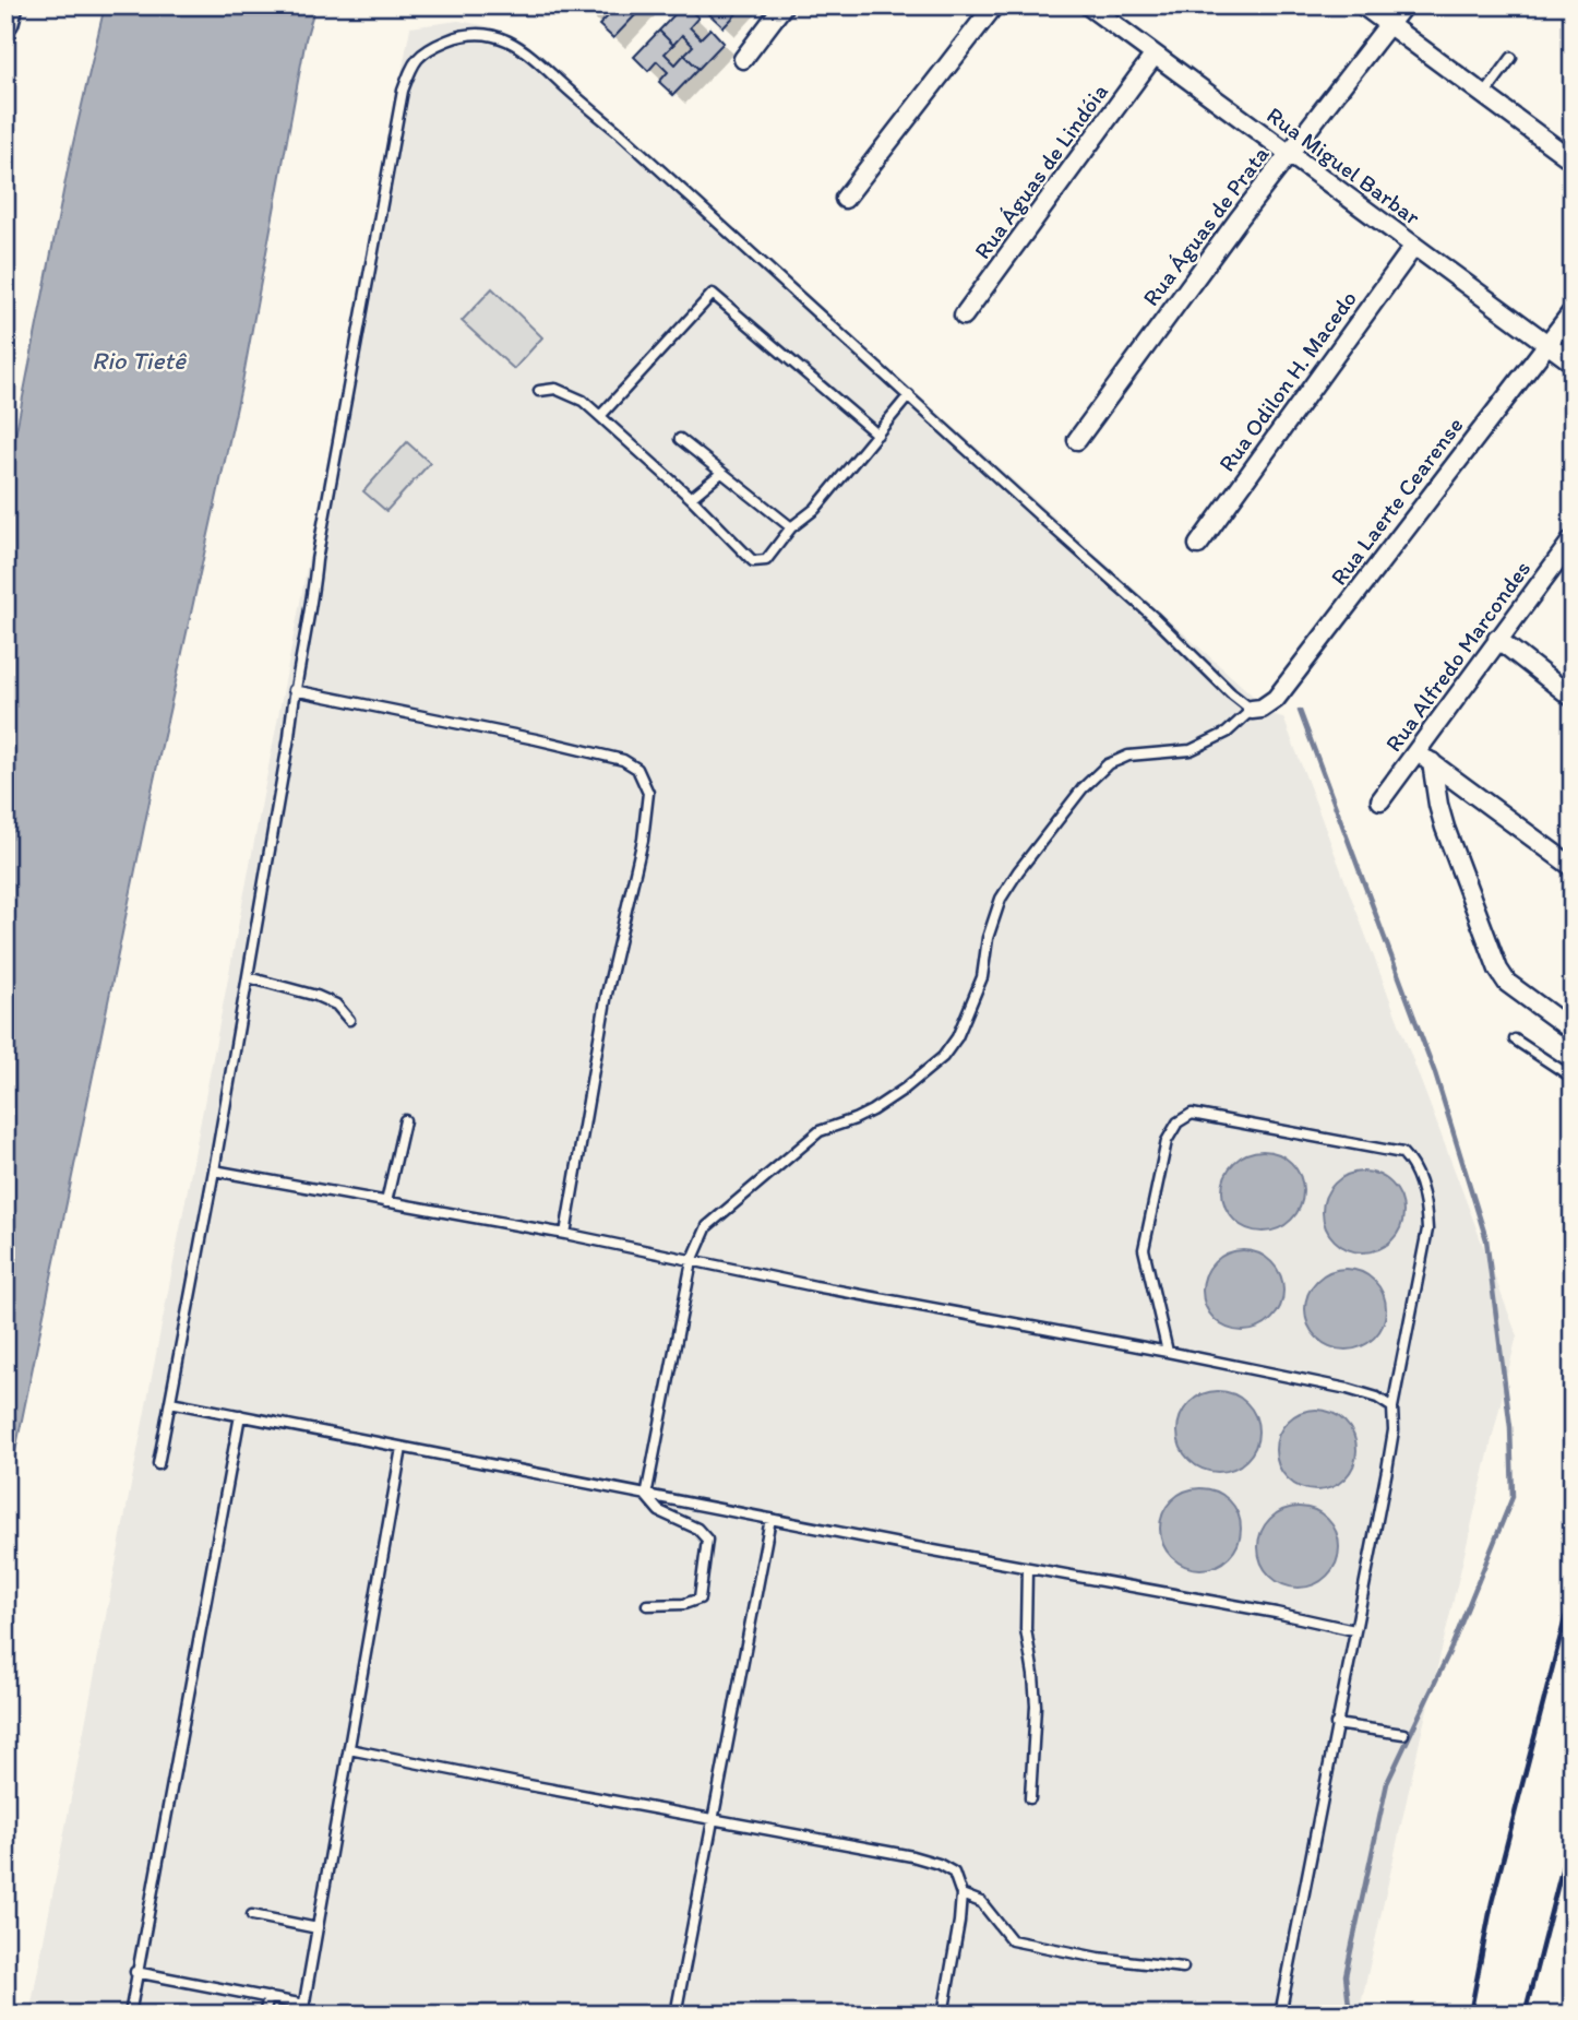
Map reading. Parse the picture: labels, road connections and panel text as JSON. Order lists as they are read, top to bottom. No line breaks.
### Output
{"streets":{"street":["Rua Miguel Barbar","Rua Águas de Lindóia","Rua Águas de Prata","Rua Odilon H. Macedo","Rua Laerte Cearense","Rua Alfredo Marcondes"]},"crossings":[["Rua Miguel Barbar","Rua Águas de Lindóia"],["Rua Miguel Barbar","Rua Águas de Prata"],["Rua Miguel Barbar","Rua Odilon H. Macedo"],["Rua Miguel Barbar","Rua Laerte Cearense"]],"water":["Rio Tietê"]}
